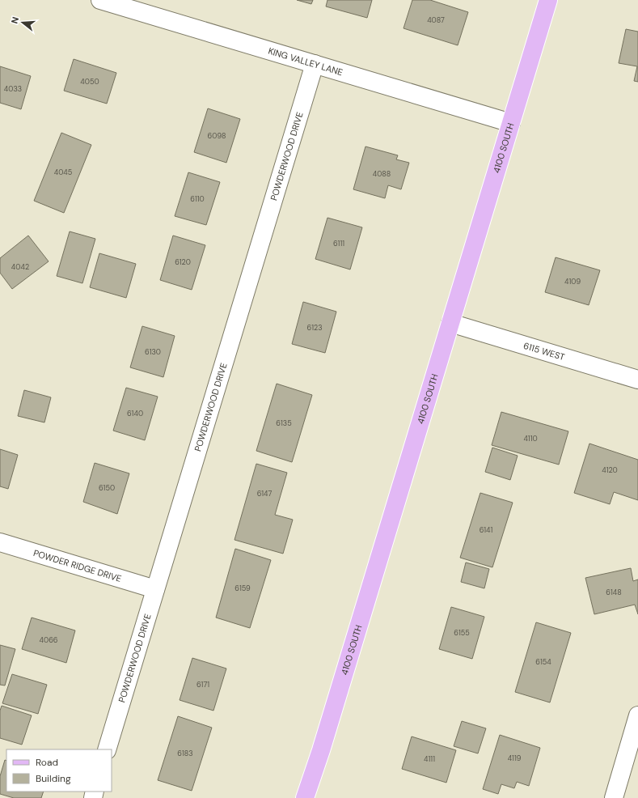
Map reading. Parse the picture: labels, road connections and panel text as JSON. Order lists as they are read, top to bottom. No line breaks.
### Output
{"streets":{"main road":["4100 SOUTH"],"street":["KING VALLEY LANE","POWDERWOOD DRIVE","6115 WEST","POWDER RIDGE DRIVE"]},"crossings":[["KING VALLEY LANE","4100 SOUTH"],["KING VALLEY LANE","POWDERWOOD DRIVE"],["4100 SOUTH","6115 WEST"],["POWDERWOOD DRIVE","POWDER RIDGE DRIVE"]],"house_numbers":["4087","4050","4033","6098","4045","4088","6110","6111","6120","4042","4109","6123","6130","6140","6135","4110","4120","6150","6147","6141","6159","6148","6155","4066","6154","6171","6183","4119","4111"],"legend":["Road","Building"],"north":"left"}
